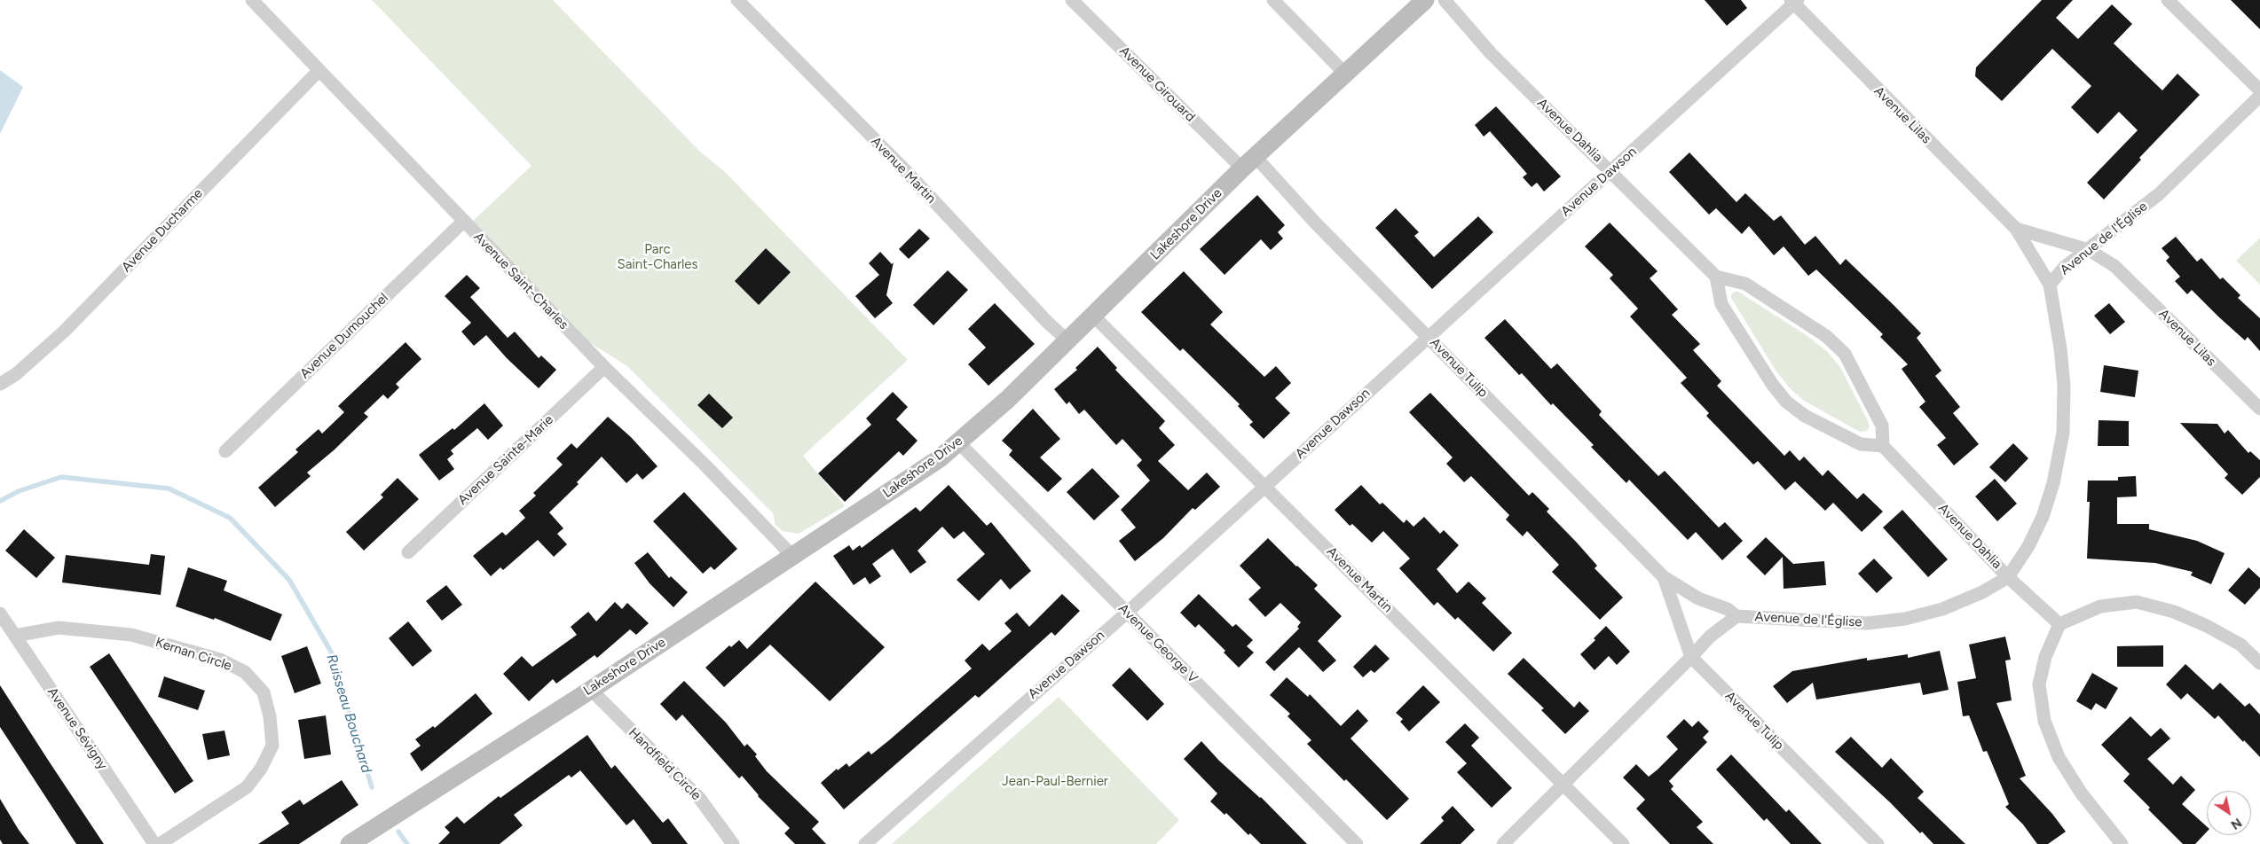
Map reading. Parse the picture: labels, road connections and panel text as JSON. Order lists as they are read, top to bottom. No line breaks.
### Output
{"streets":{"street":["Avenue Girouard","Avenue Lilas","Avenue Dahlia","Avenue Martin","Avenue Dawson","Lakeshore Drive","Avenue Ducharme","Avenue de l'Église","Avenue Saint-Charles","Avenue Dumouchel","Avenue Tulip","Avenue Sainte-Marie","Avenue George V","Kernan Circle","Avenue Sévigny","Handfield Circle"]},"crossings":[["Avenue Girouard","Lakeshore Drive"],["Avenue Girouard","Avenue Tulip"],["Avenue Lilas","Avenue Dawson"],["Avenue Lilas","Avenue de l'Église"],["Avenue Dahlia","Avenue Dawson"],["Avenue Dahlia","Avenue de l'Église"],["Avenue Martin","Avenue Dawson"],["Avenue Martin","Lakeshore Drive"],["Avenue Martin","Avenue de l'Église"],["Avenue Dawson","Avenue Tulip"],["Avenue Dawson","Avenue George V"],["Lakeshore Drive","Avenue Saint-Charles"],["Lakeshore Drive","Avenue Tulip"],["Lakeshore Drive","Avenue George V"],["Lakeshore Drive","Handfield Circle"],["Avenue Ducharme","Avenue Saint-Charles"],["Avenue de l'Église","Avenue Tulip"],["Avenue Saint-Charles","Avenue Dumouchel"],["Avenue Saint-Charles","Avenue Sainte-Marie"],["Kernan Circle","Avenue Sévigny"]],"water":["Ruisseau Bouchard"],"parks":["Parc Saint-Charles","Jean-Paul-Bernier"],"north":"bottom right"}
